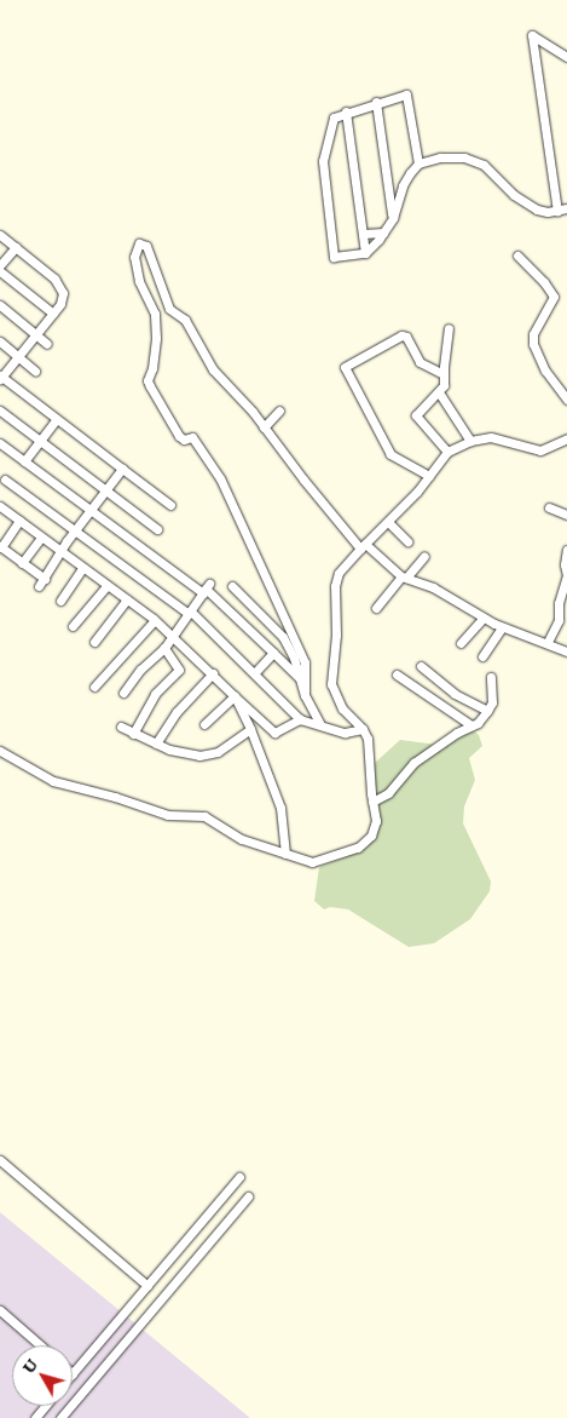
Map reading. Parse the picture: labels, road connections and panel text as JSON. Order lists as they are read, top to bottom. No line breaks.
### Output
{"north":"top left"}
